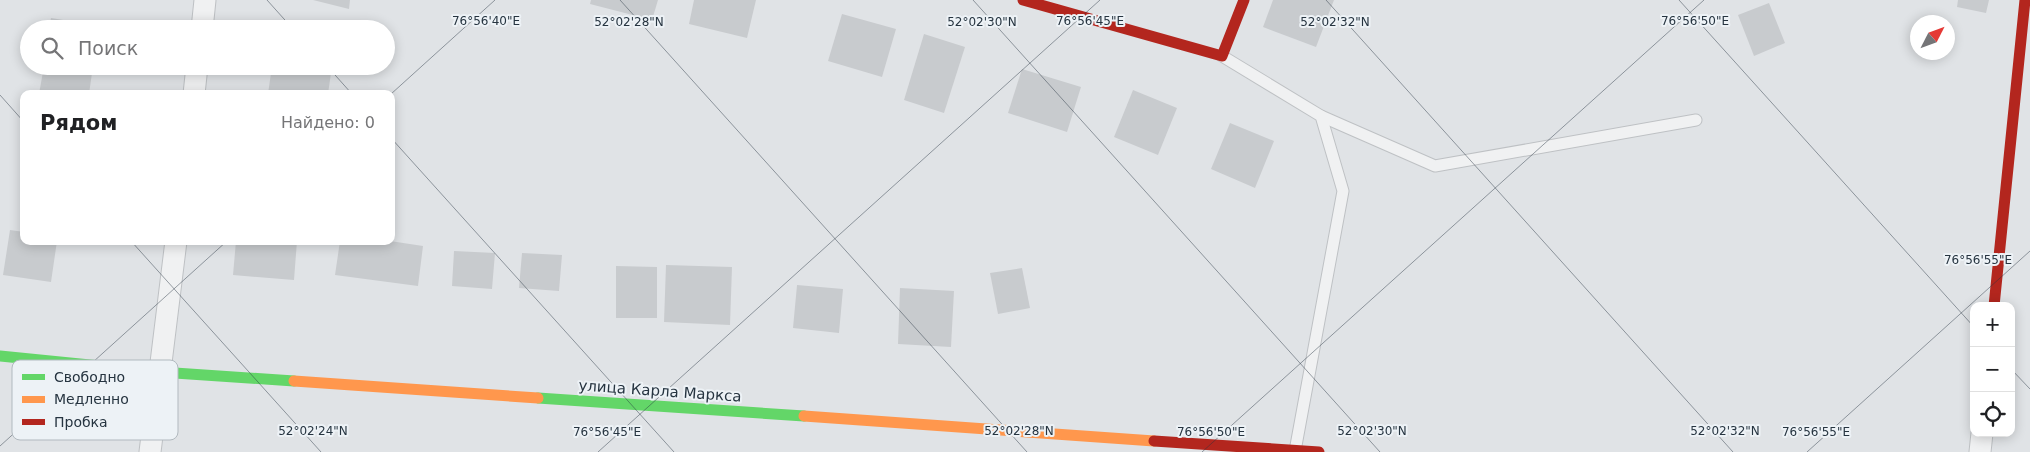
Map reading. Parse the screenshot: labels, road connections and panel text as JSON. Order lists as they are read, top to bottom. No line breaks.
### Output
{"streets":{"street":["улица Карла Маркса"]},"legend":["Свободно","Медленно","Пробка"],"north":"top right","page":{"search":"Поиск","heading":["Рядом","Найдено: 0"],"map_buttons":["+","−"]},"coordinates":["76°56'40\"E","76°56'45\"E","76°56'50\"E","52°02'28\"N","52°02'30\"N","52°02'32\"N","76°56'55\"E","52°02'24\"N"]}
